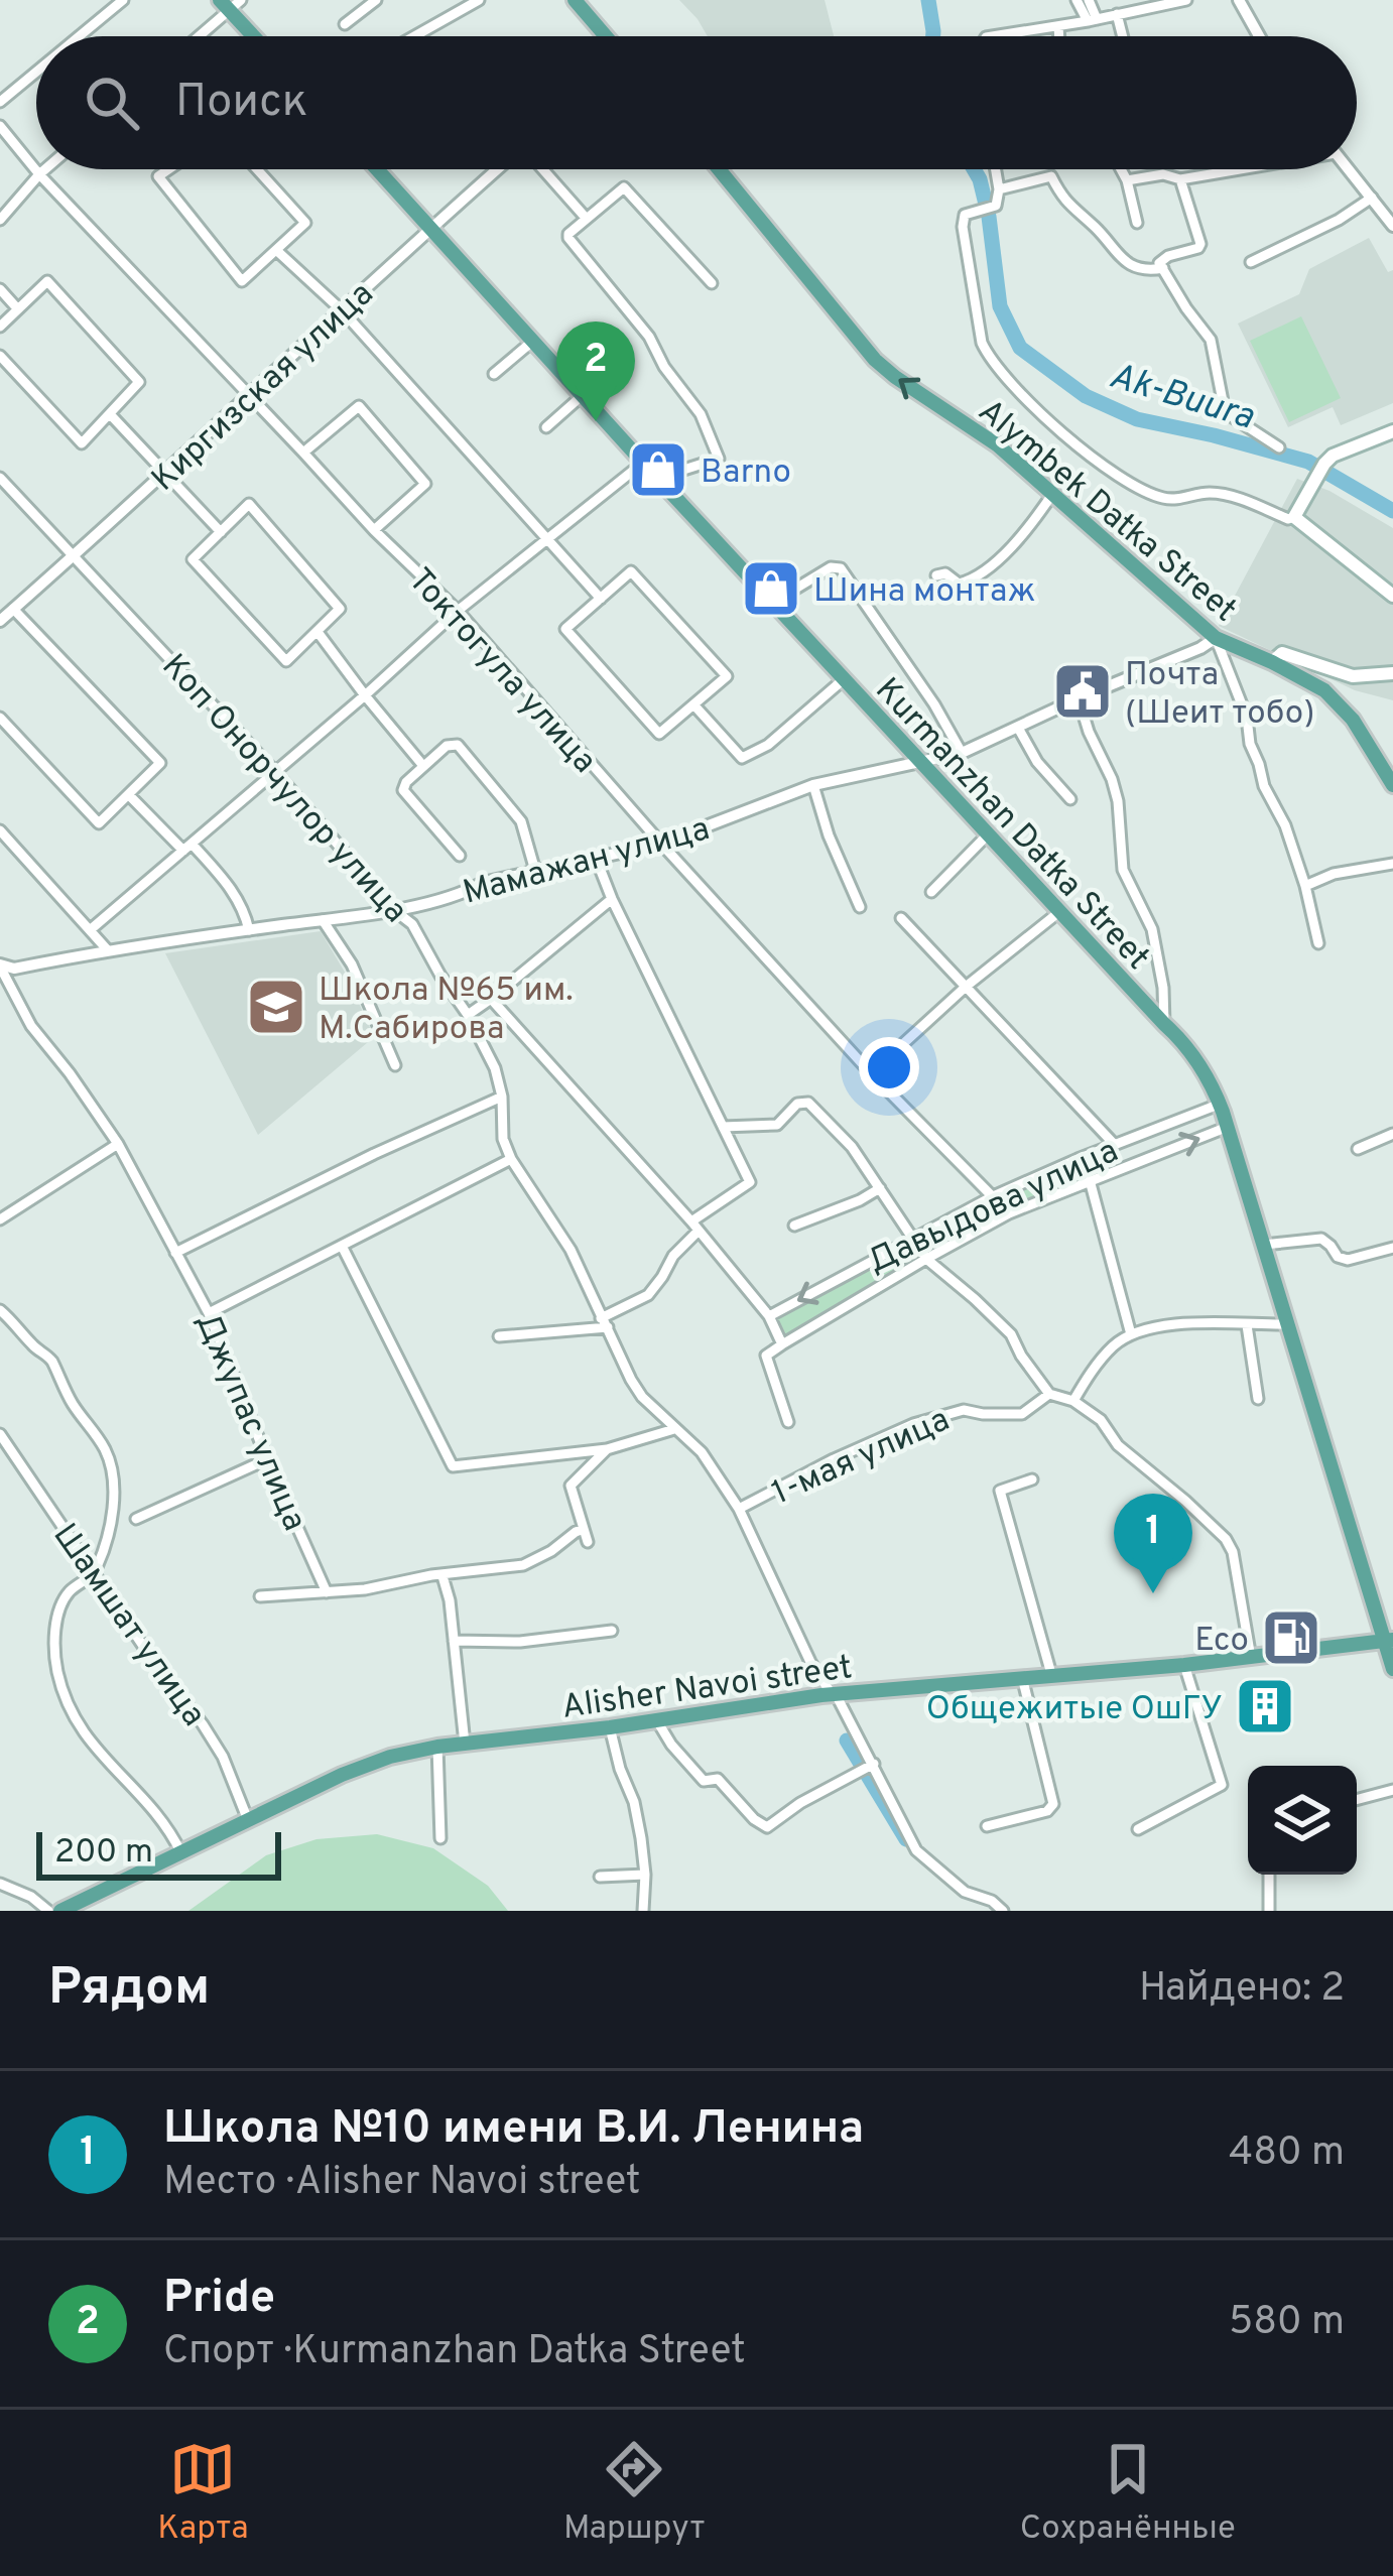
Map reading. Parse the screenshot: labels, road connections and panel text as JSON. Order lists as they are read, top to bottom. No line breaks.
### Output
{"streets":{"main road":["Alymbek Datka Street","Kurmanzhan Datka Street","Alisher Navoi street"],"street":["Киргизская улица","Токтогула улица","Коп Онорчулор улица","Мамажан улица","Давыдова улица","Джупас улица","1-мая улица","Шамшат улица"]},"crossings":[["Киргизская улица","Токтогула улица"],["Киргизская улица","Коп Онорчулор улица"],["Киргизская улица","Kurmanzhan Datka Street"],["Alymbek Datka Street","Мамажан улица"],["Токтогула улица","Мамажан улица"],["Токтогула улица","Давыдова улица"],["Коп Онорчулор улица","Мамажан улица"],["Коп Онорчулор улица","1-мая улица"],["Коп Онорчулор улица","Alisher Navoi street"],["Kurmanzhan Datka Street","Мамажан улица"],["Kurmanzhan Datka Street","Давыдова улица"],["Kurmanzhan Datka Street","Alisher Navoi street"],["Мамажан улица","Джупас улица"],["Шамшат улица","Alisher Navoi street"]],"one_way":["Alymbek Datka Street"],"water":["Ak-Buura"],"places":{"shop":["Barno","Шина монтаж"],"public building":["Почта (Шеит тобо)"],"school or university":["Школа №65 им. М.Сабирова"],"fuel station":["Есо"],"building":["Общежитые ОшГУ"]},"scale_bar":"200 m","page":{"search":"Поиск","pins":["2","1"],"scale":"200 m","heading":["Рядом","Найдено: 2"],"list":[{"mark":"1","name":"Школа №10 имени В.И. Ленина","note":"Место · Alisher Navoi street","value":"480 m"},{"mark":"2","name":"Pride","note":"Спорт · Kurmanzhan Datka Street","value":"580 m"}],"nav":["Карта","Маршрут","Сохранённые"]}}
